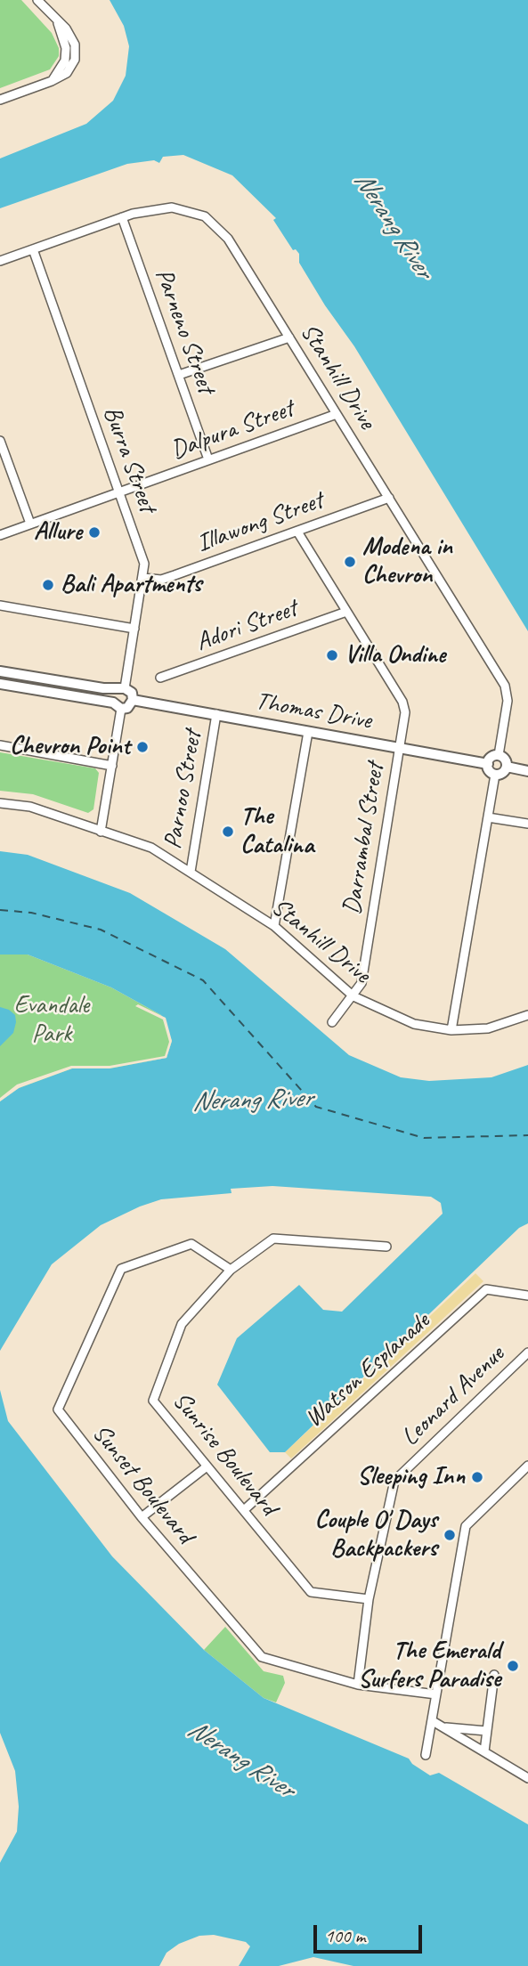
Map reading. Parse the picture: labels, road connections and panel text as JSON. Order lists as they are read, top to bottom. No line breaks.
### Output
{"streets":{"main road":["Thomas Drive"],"street":["Parneno Street","Stanhill Drive","Dalpura Street","Burra Street","Illawong Street","Adori Street","Parnoo Street","Darrambal Street","Watson Esplanade","Leonard Avenue","Sunrise Boulevard","Sunset Boulevard"]},"crossings":[["Parneno Street","Stanhill Drive"],["Parneno Street","Dalpura Street"],["Stanhill Drive","Dalpura Street"],["Stanhill Drive","Burra Street"],["Stanhill Drive","Illawong Street"],["Stanhill Drive","Thomas Drive"],["Stanhill Drive","Parnoo Street"],["Stanhill Drive","Darrambal Street"],["Dalpura Street","Burra Street"],["Burra Street","Illawong Street"],["Burra Street","Thomas Drive"],["Illawong Street","Darrambal Street"],["Adori Street","Darrambal Street"],["Thomas Drive","Parnoo Street"],["Thomas Drive","Darrambal Street"],["Watson Esplanade","Sunrise Boulevard"],["Leonard Avenue","Sunrise Boulevard"],["Leonard Avenue","Sunset Boulevard"],["Sunrise Boulevard","Sunset Boulevard"]],"water":["Nerang River"],"parks":["Evandale Park"],"places":["Allure","Modena in Chevron","Bali Apartments","Villa Ondine","Chevron Point","The Catalina","Sleeping Inn","Couple O' Days Backpackers","The Emerald Surfers Paradise"],"scale_bar":"100 m"}
